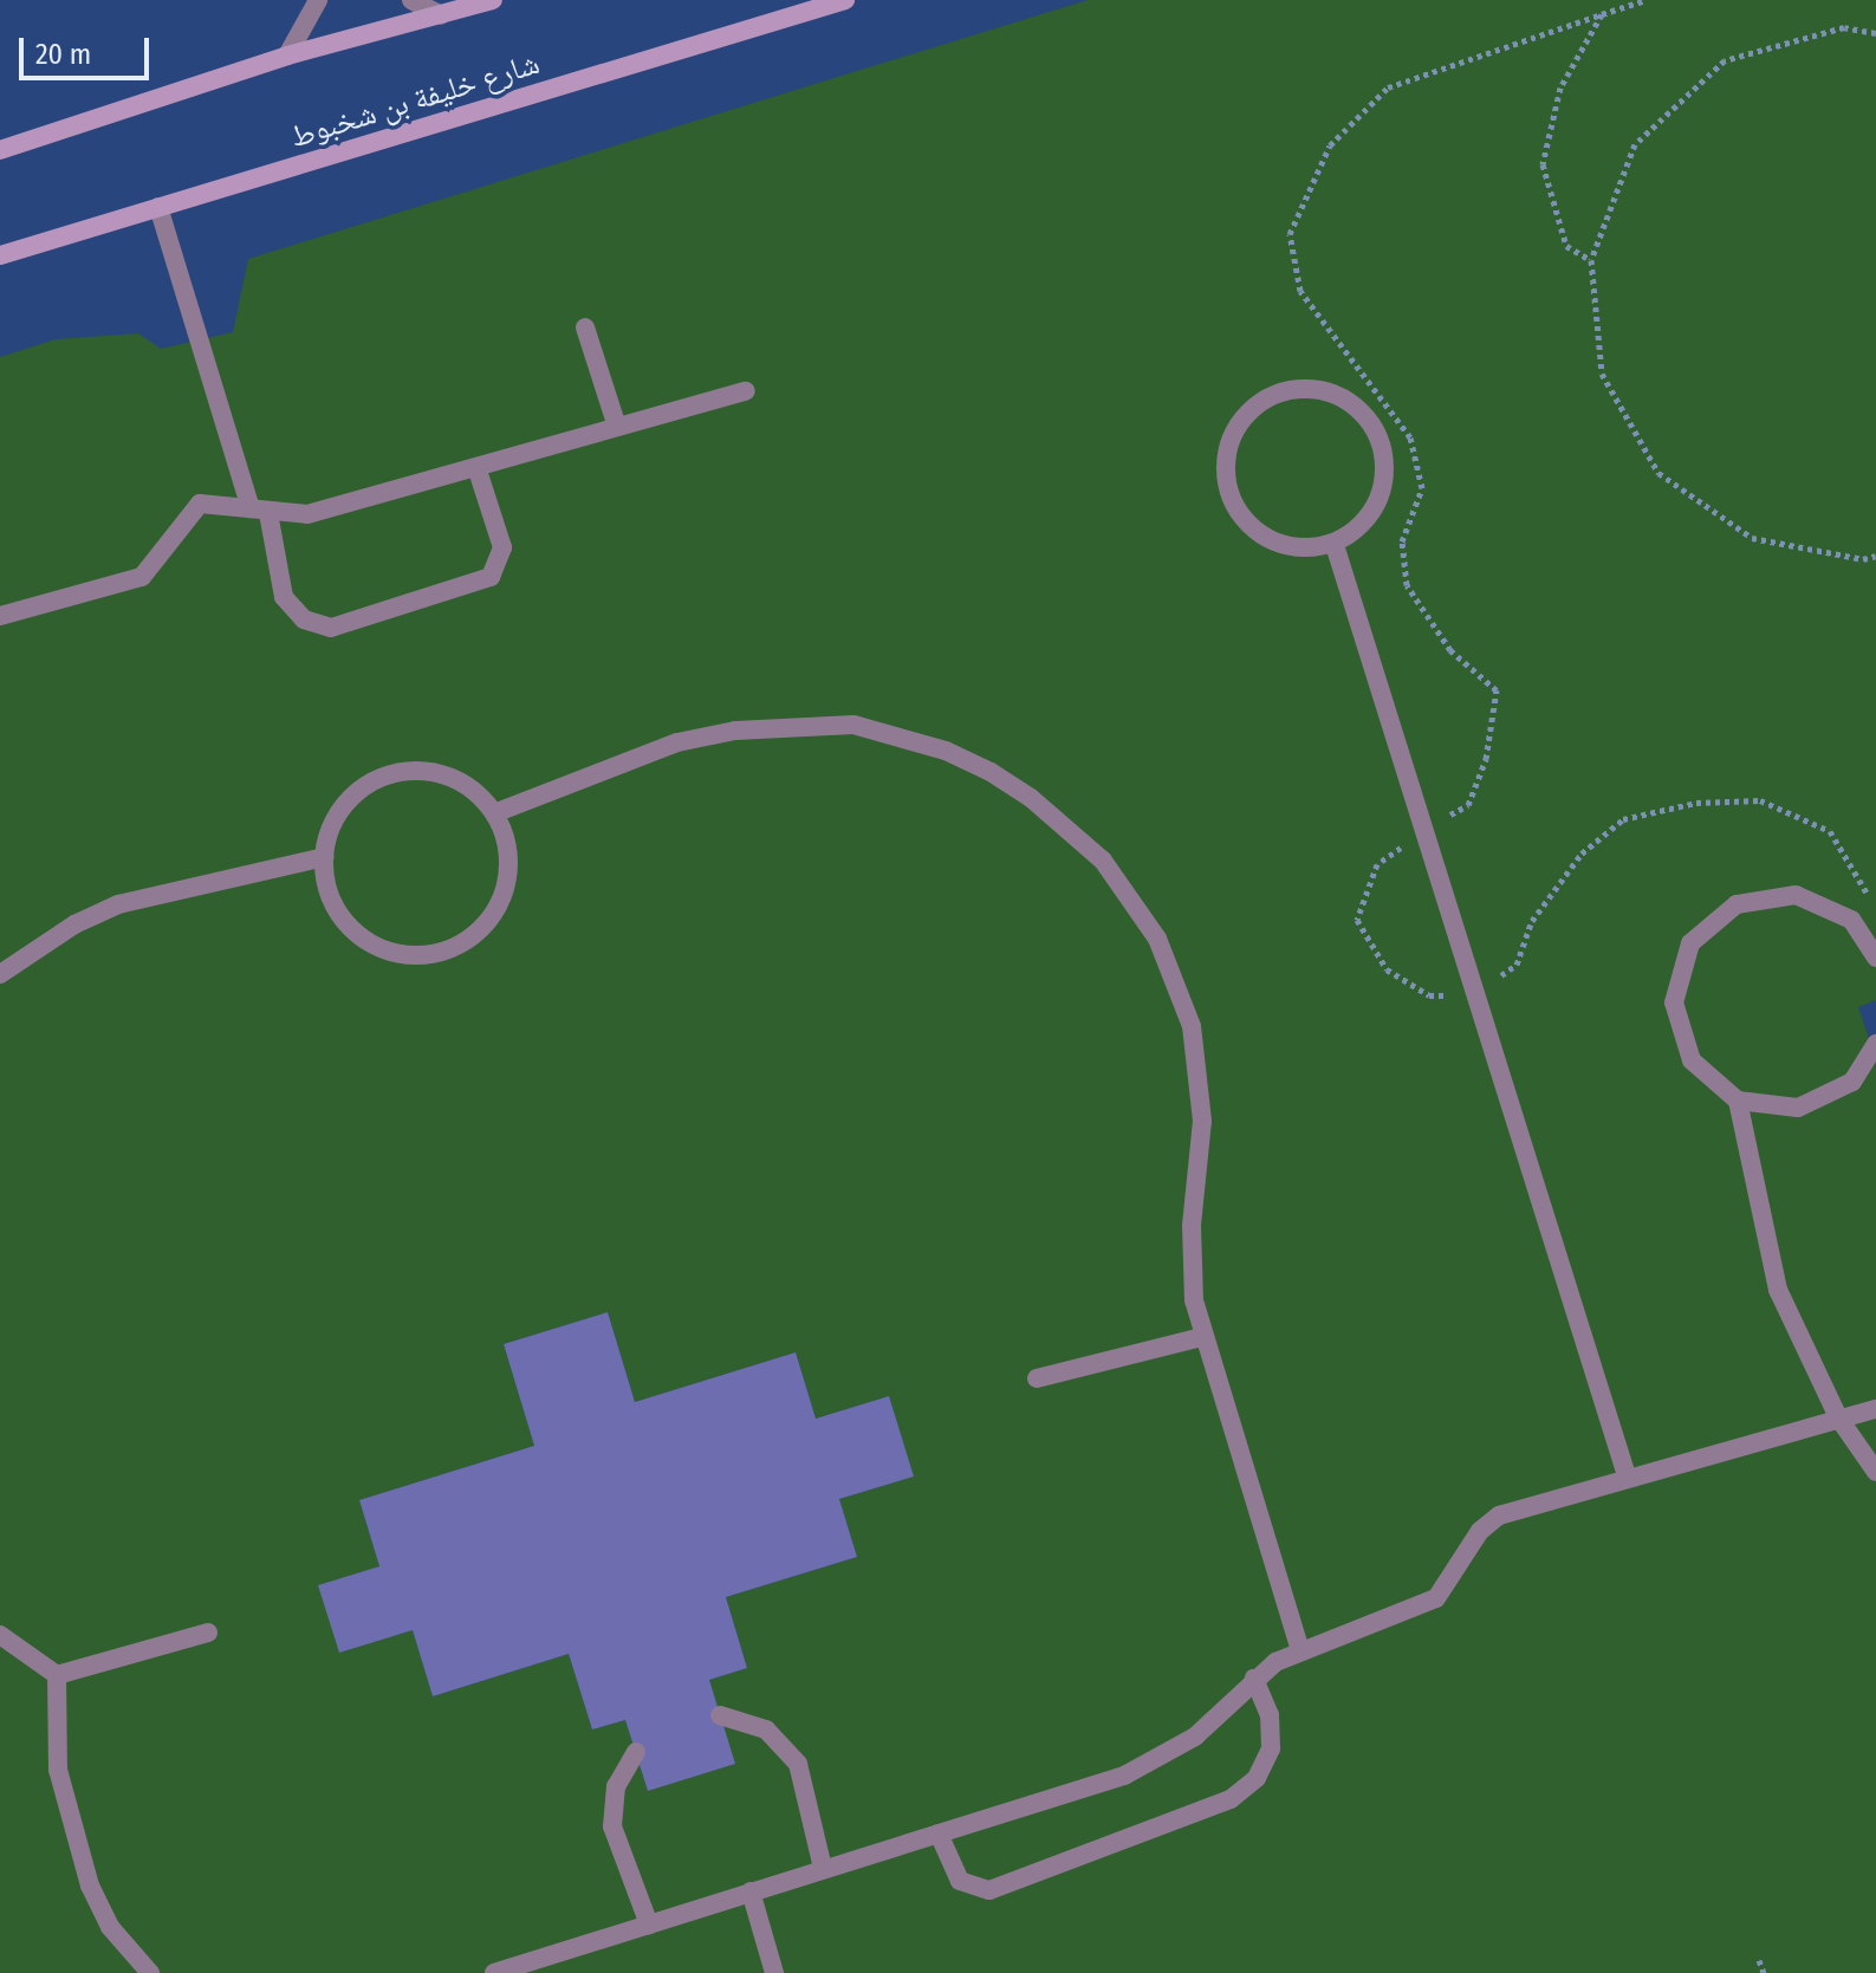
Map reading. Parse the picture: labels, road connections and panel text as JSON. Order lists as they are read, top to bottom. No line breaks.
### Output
{"streets":{"main road":["شارع خليفة بن شخبوط"]},"scale_bar":"20 m"}
